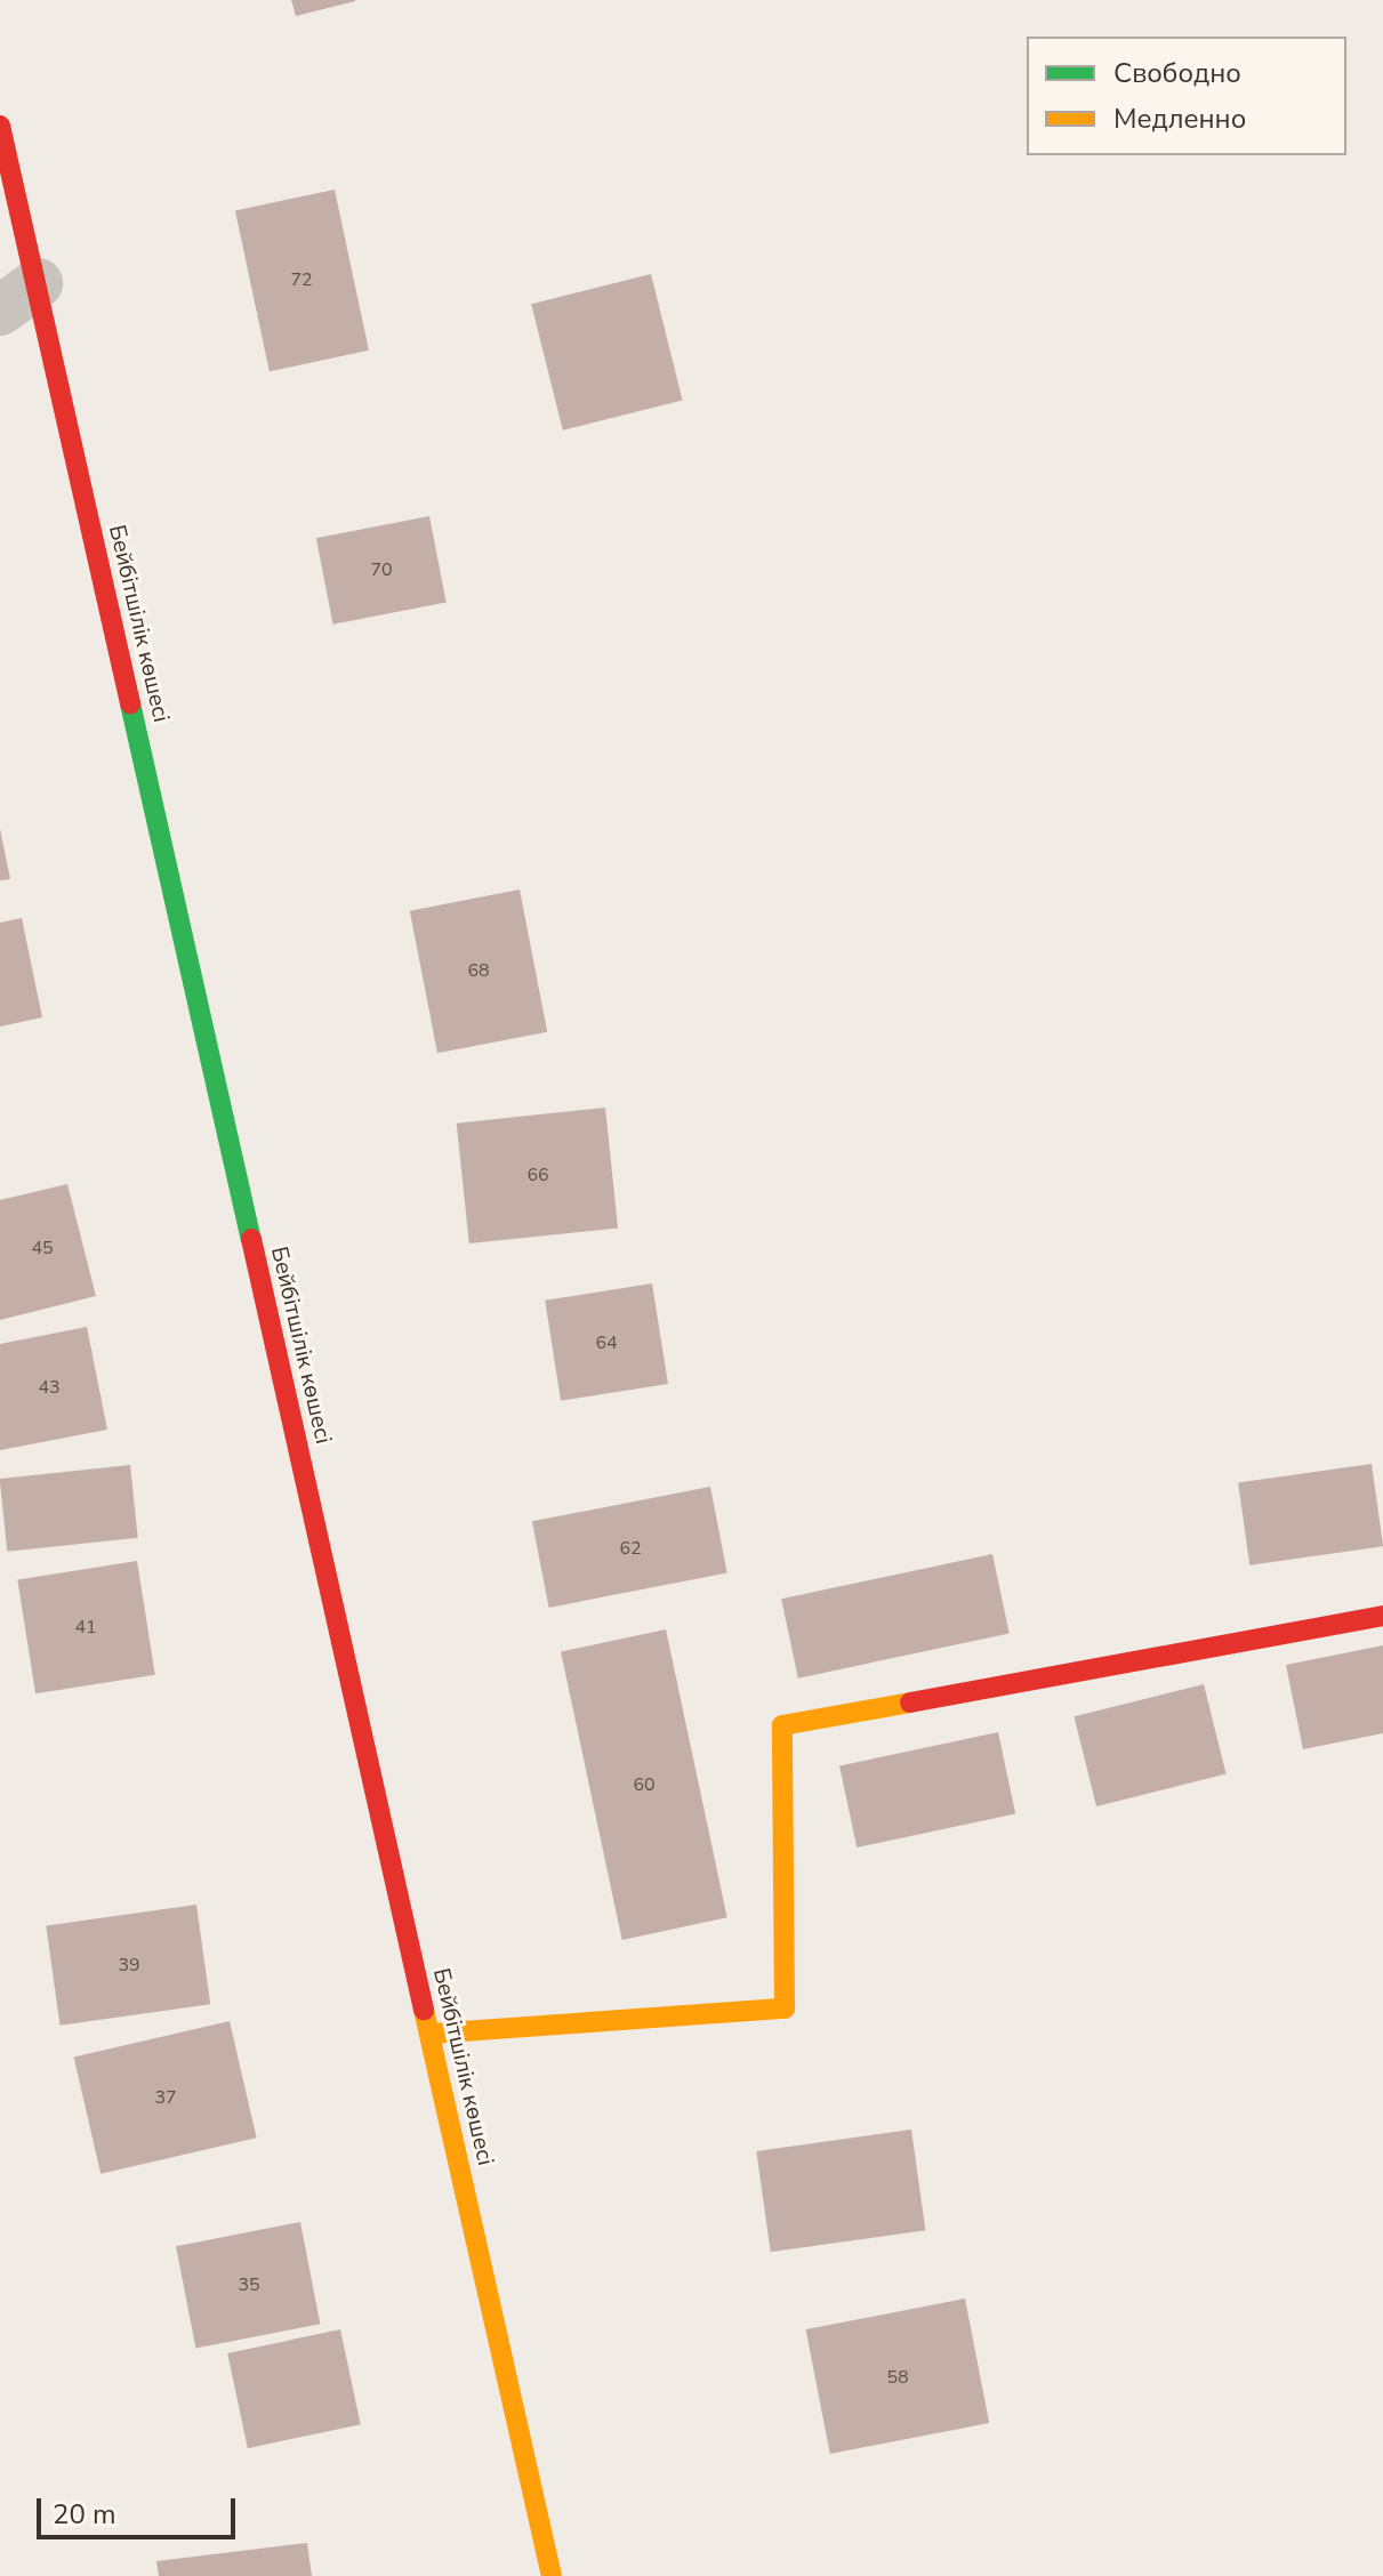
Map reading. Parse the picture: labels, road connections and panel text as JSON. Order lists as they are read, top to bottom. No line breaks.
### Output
{"streets":{"street":["Бейбітшілік көшесі"]},"house_numbers":["72","70","68","66","45","64","43","62","41","60","39","37","35","58"],"legend":["Свободно","Медленно"],"scale_bar":"20 m"}
